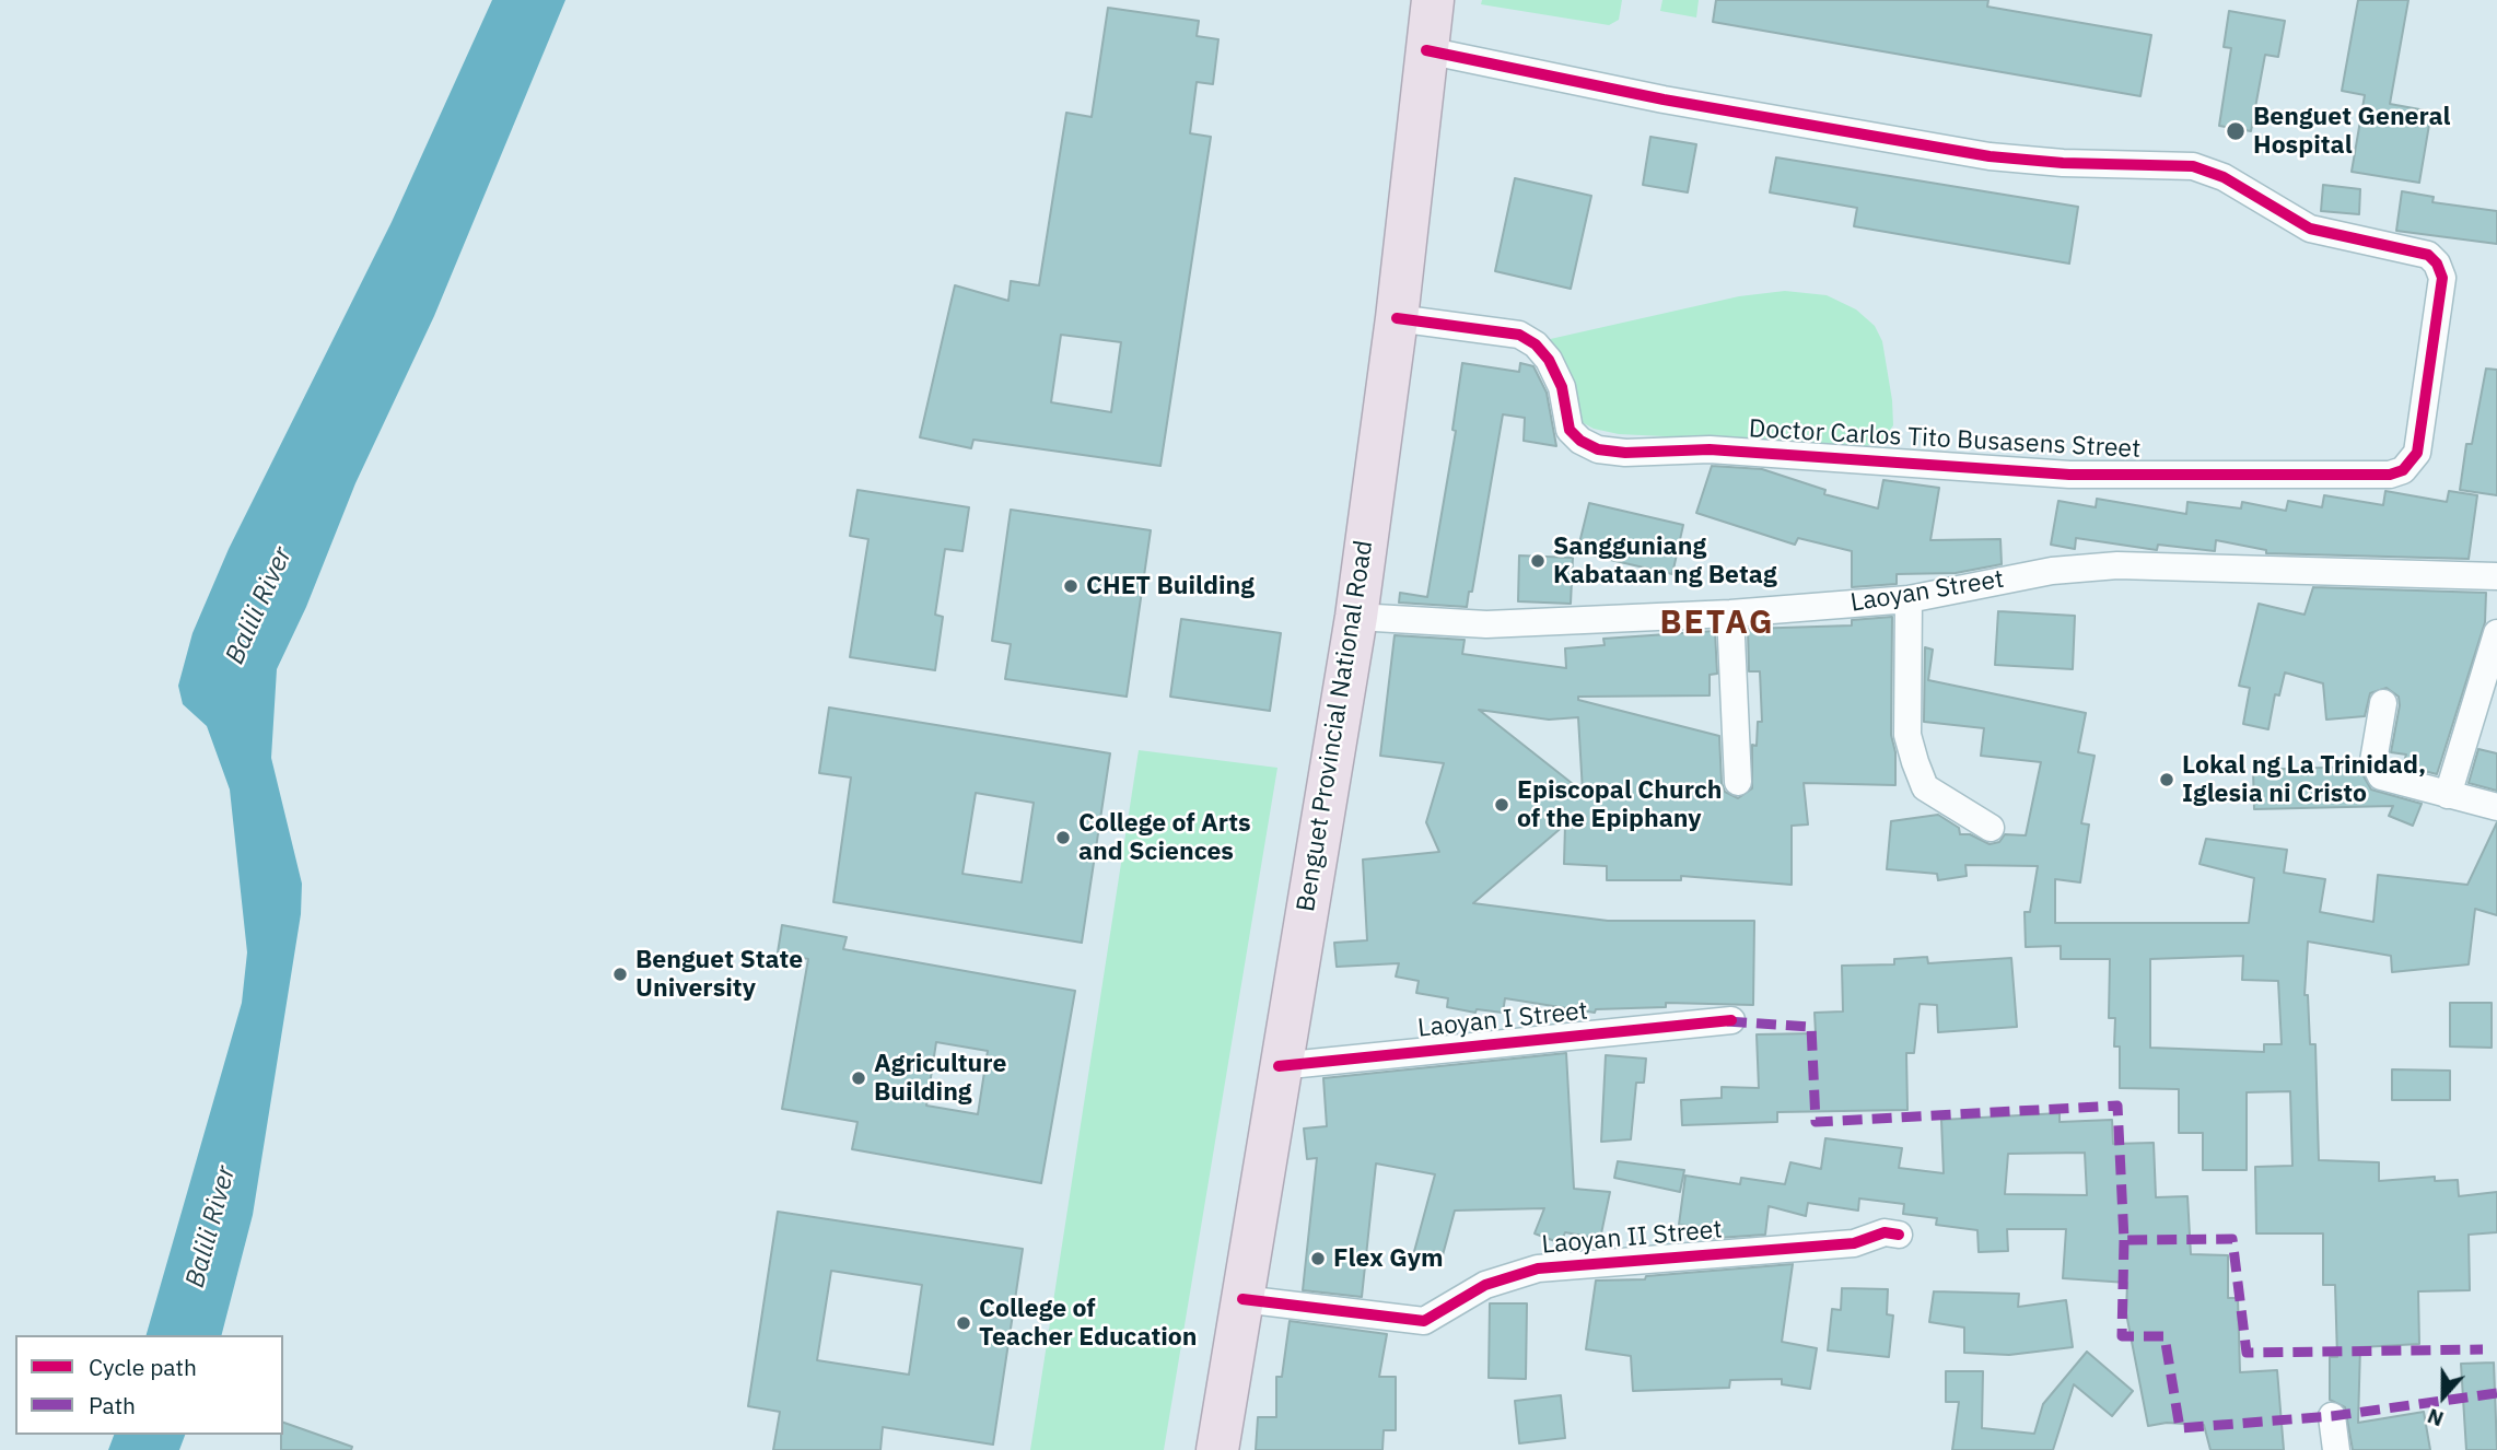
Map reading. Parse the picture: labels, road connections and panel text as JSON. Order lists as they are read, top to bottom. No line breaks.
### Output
{"streets":{"highway":["Benguet Provincial National Road"],"street":["Doctor Carlos Tito Busasens Street","Laoyan Street","Laoyan I Street","Laoyan II Street"]},"crossings":[["Doctor Carlos Tito Busasens Street","Benguet Provincial National Road"],["Laoyan Street","Benguet Provincial National Road"],["Benguet Provincial National Road","Laoyan I Street"],["Benguet Provincial National Road","Laoyan II Street"]],"districts":["BETAG"],"water":["Balili River"],"places":["Benguet General Hospital","Sangguniang Kabataan ng Betag","CHET Building","Lokal ng La Trinidad, Iglesia ni Cristo","Episcopal Church of the Epiphany","College of Arts and Sciences","Benguet State University","Agriculture Building","Flex Gym","College of Teacher Education"],"legend":["Cycle path","Path"],"north":"bottom"}
